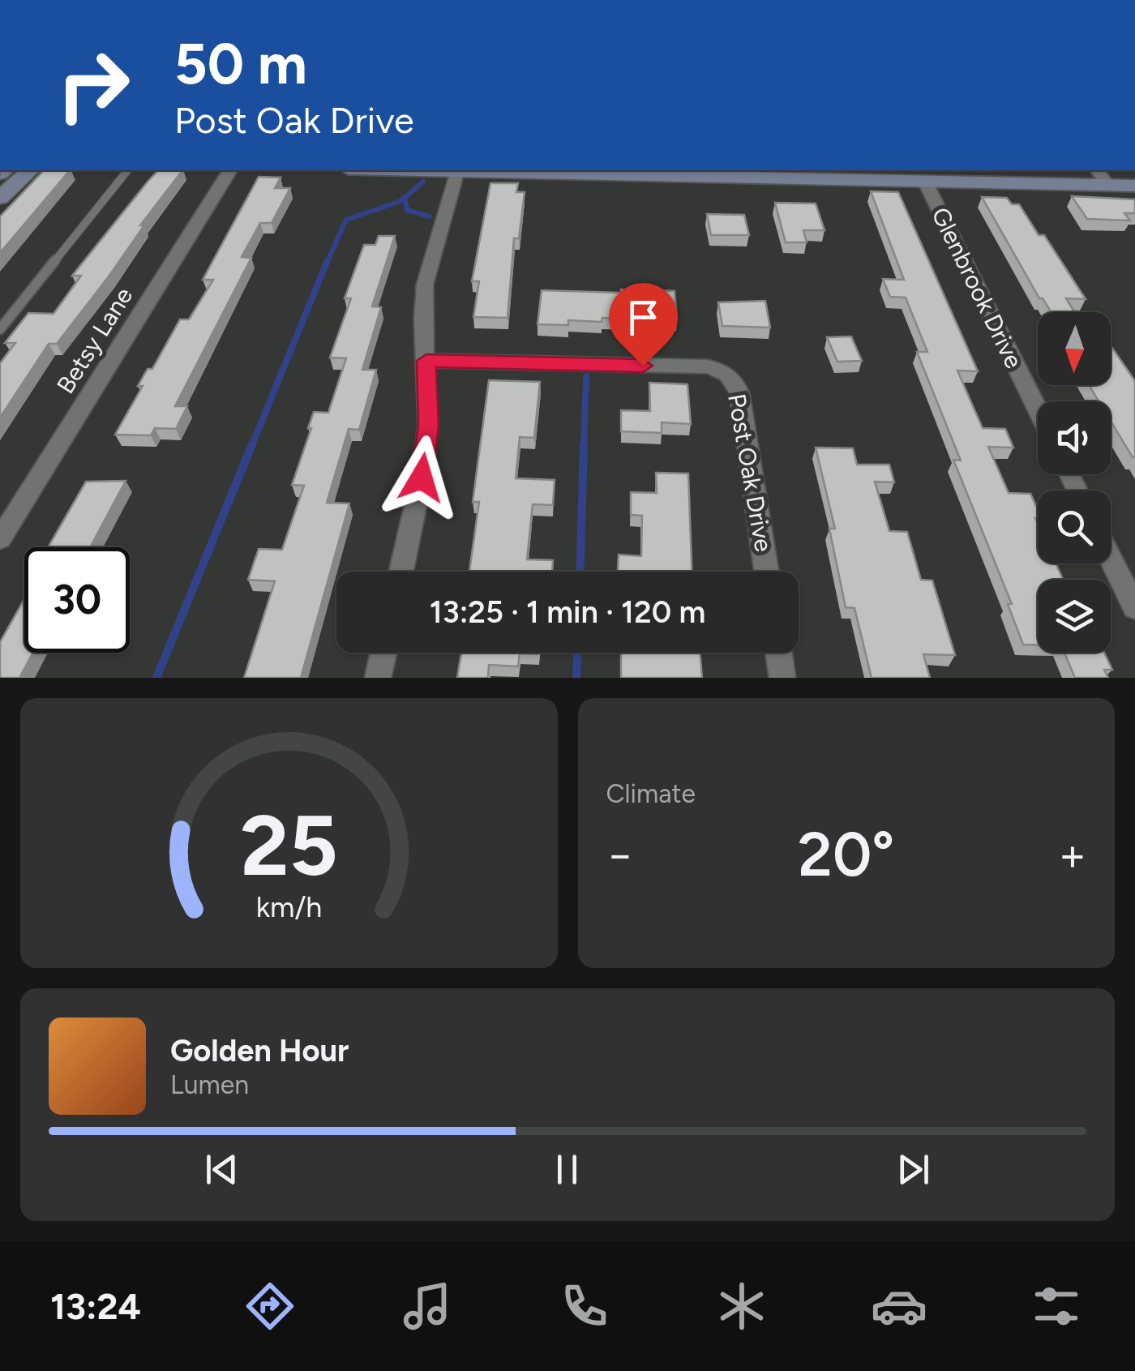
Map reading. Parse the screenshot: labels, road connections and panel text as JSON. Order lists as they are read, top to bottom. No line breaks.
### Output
{"streets":{"street":["Glenbrook Drive","Betsy Lane","Post Oak Drive"]},"north":"bottom","page":{"turn":["50 m","Post Oak Drive"],"limit":"30","trip":"13:25 · 1 min · 120 m","tile":"Climate","heat":["−","20°","+"],"song":["Golden Hour","Lumen"],"tabs":"13:24","gauge":["25","km/h"]}}
